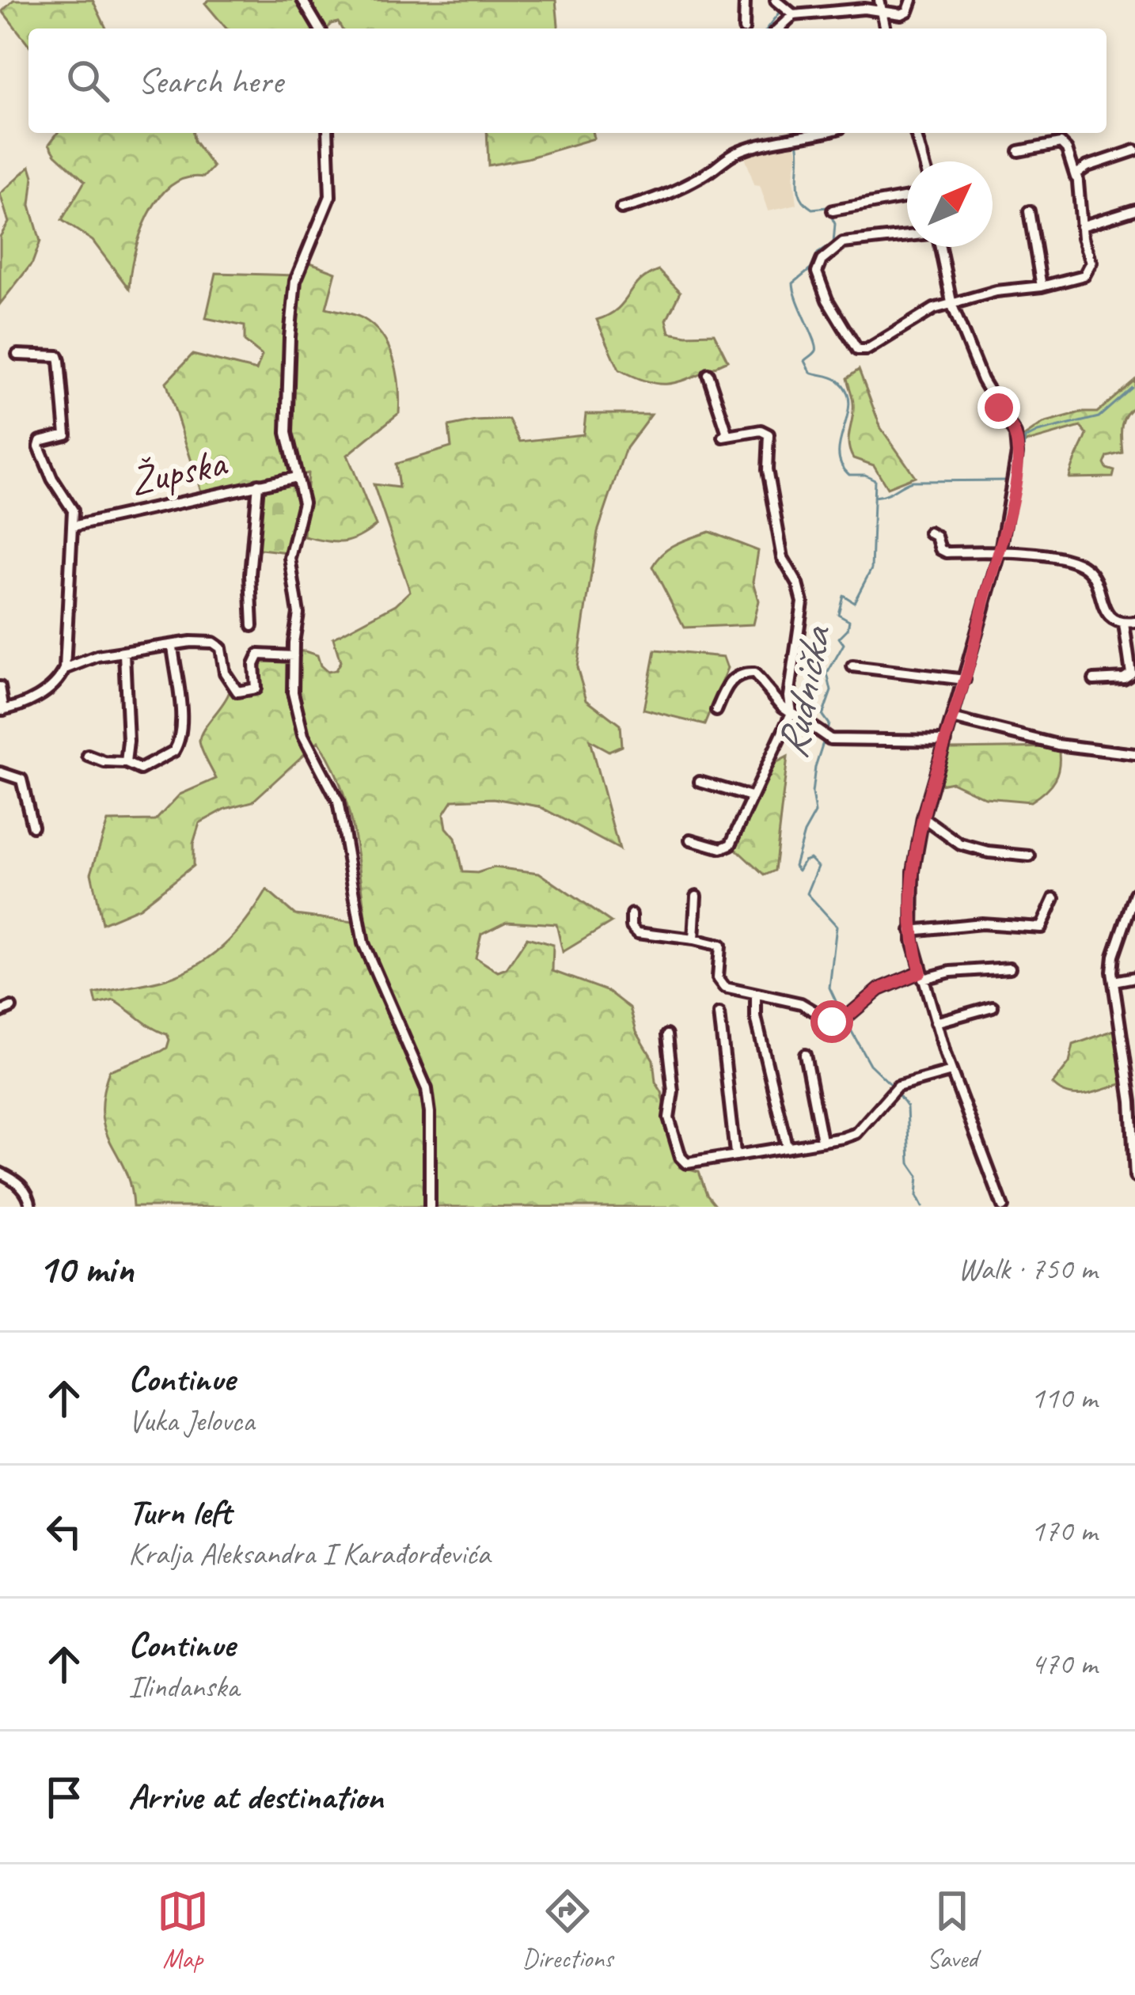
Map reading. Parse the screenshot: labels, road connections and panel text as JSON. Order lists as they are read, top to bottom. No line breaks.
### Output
{"streets":{"street":["Župska"]},"water":["Rudnička"],"north":"top right","page":{"search":"Search here","heading":["10 min","Walk · 750 m"],"list":[["Continue","Vuka Jelovca","110 m"],["Turn left","Kralja Aleksandra I Karađorđevića","170 m"],["Continue","Ilindanska","470 m"],"Arrive at destination"],"nav":["Map","Directions","Saved"]}}
